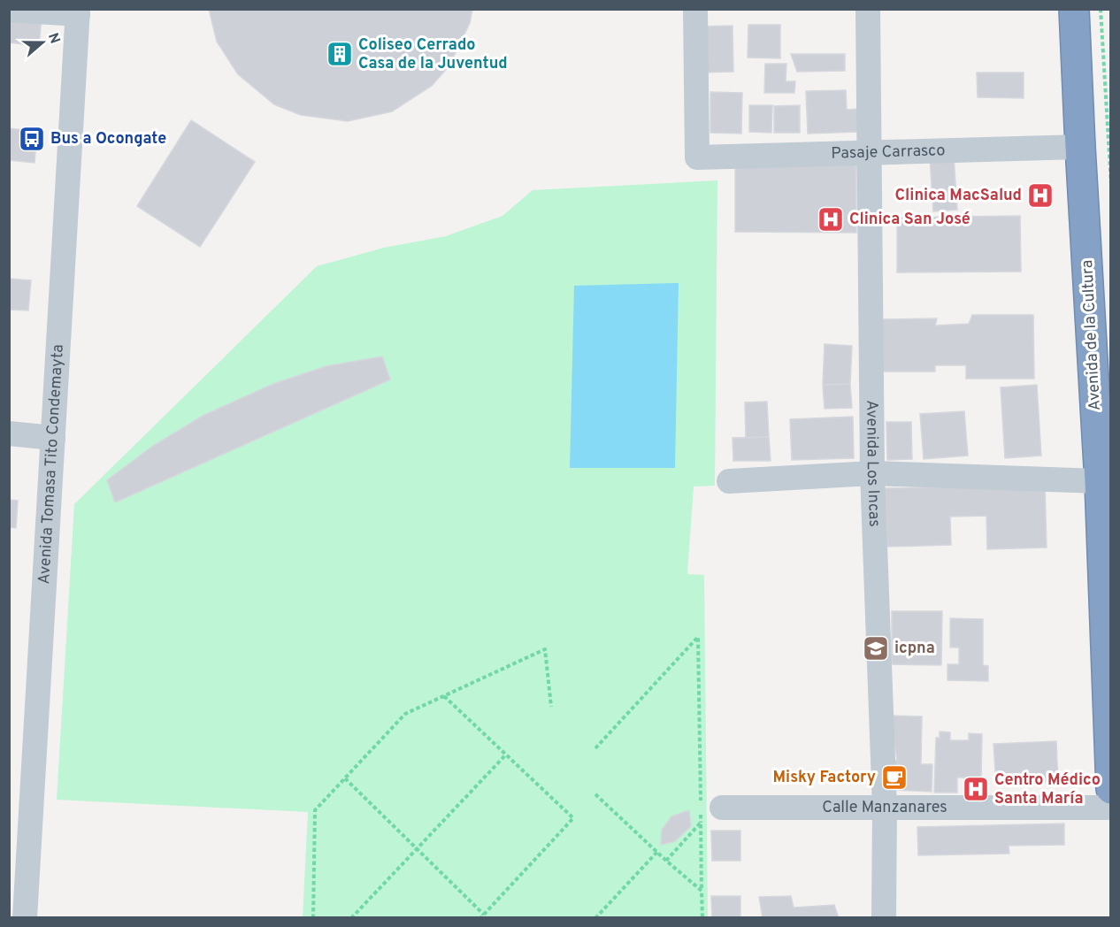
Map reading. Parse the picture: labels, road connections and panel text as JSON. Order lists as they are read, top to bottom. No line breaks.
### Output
{"streets":{"highway":["Avenida de la Cultura"],"street":["Pasaje Carrasco","Avenida Tomasa Tito Condemayta","Avenida Los Incas","Calle Manzanares"]},"crossings":[["Pasaje Carrasco","Avenida de la Cultura"],["Pasaje Carrasco","Avenida Los Incas"],["Avenida Los Incas","Calle Manzanares"]],"places":{"building":["Coliseo Cerrado Casa de la Juventud"],"bus stop":["Bus a Ocongate"],"hospital":["Clinica MacSalud","Clinica San José","Centro Médico Santa María"],"school or university":["icpna"],"cafe":["Misky Factory"]},"north":"right"}
